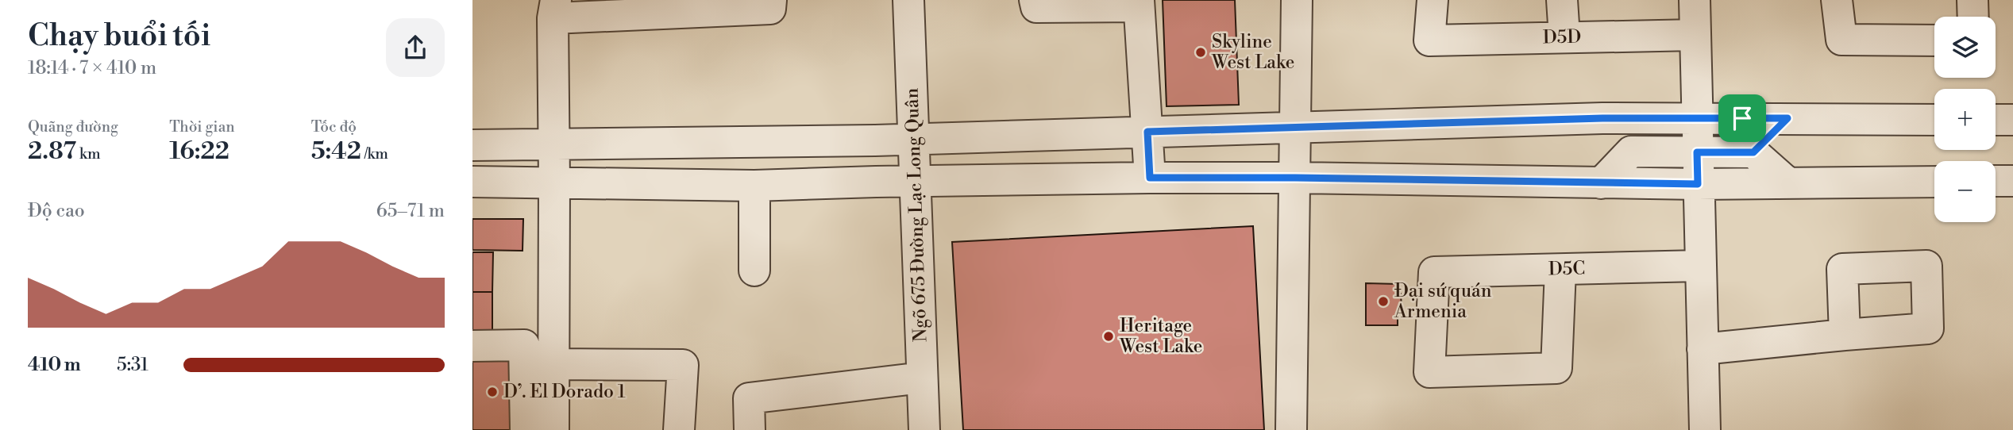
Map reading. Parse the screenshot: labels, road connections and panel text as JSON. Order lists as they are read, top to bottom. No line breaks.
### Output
{"streets":{"street":["D5D","Ngõ 675 Đường Lạc Long Quân","D5C"]},"places":["Skyline West Lake","Đại sứ quán Armenia","Heritage West Lake","D’. El Dorado 1"],"page":{"heading":["Chạy buổi tối","18:14 · 7 × 410 m"],"map_buttons":["+","−"],"stats":[["Quãng đường","2.87 km"],["Thời gian","16:22"],["Tốc độ","5:42 /km"]],"chart":["Độ cao","65–71 m"],"list":[{"name":"410 m","note":"5:31"}]}}
